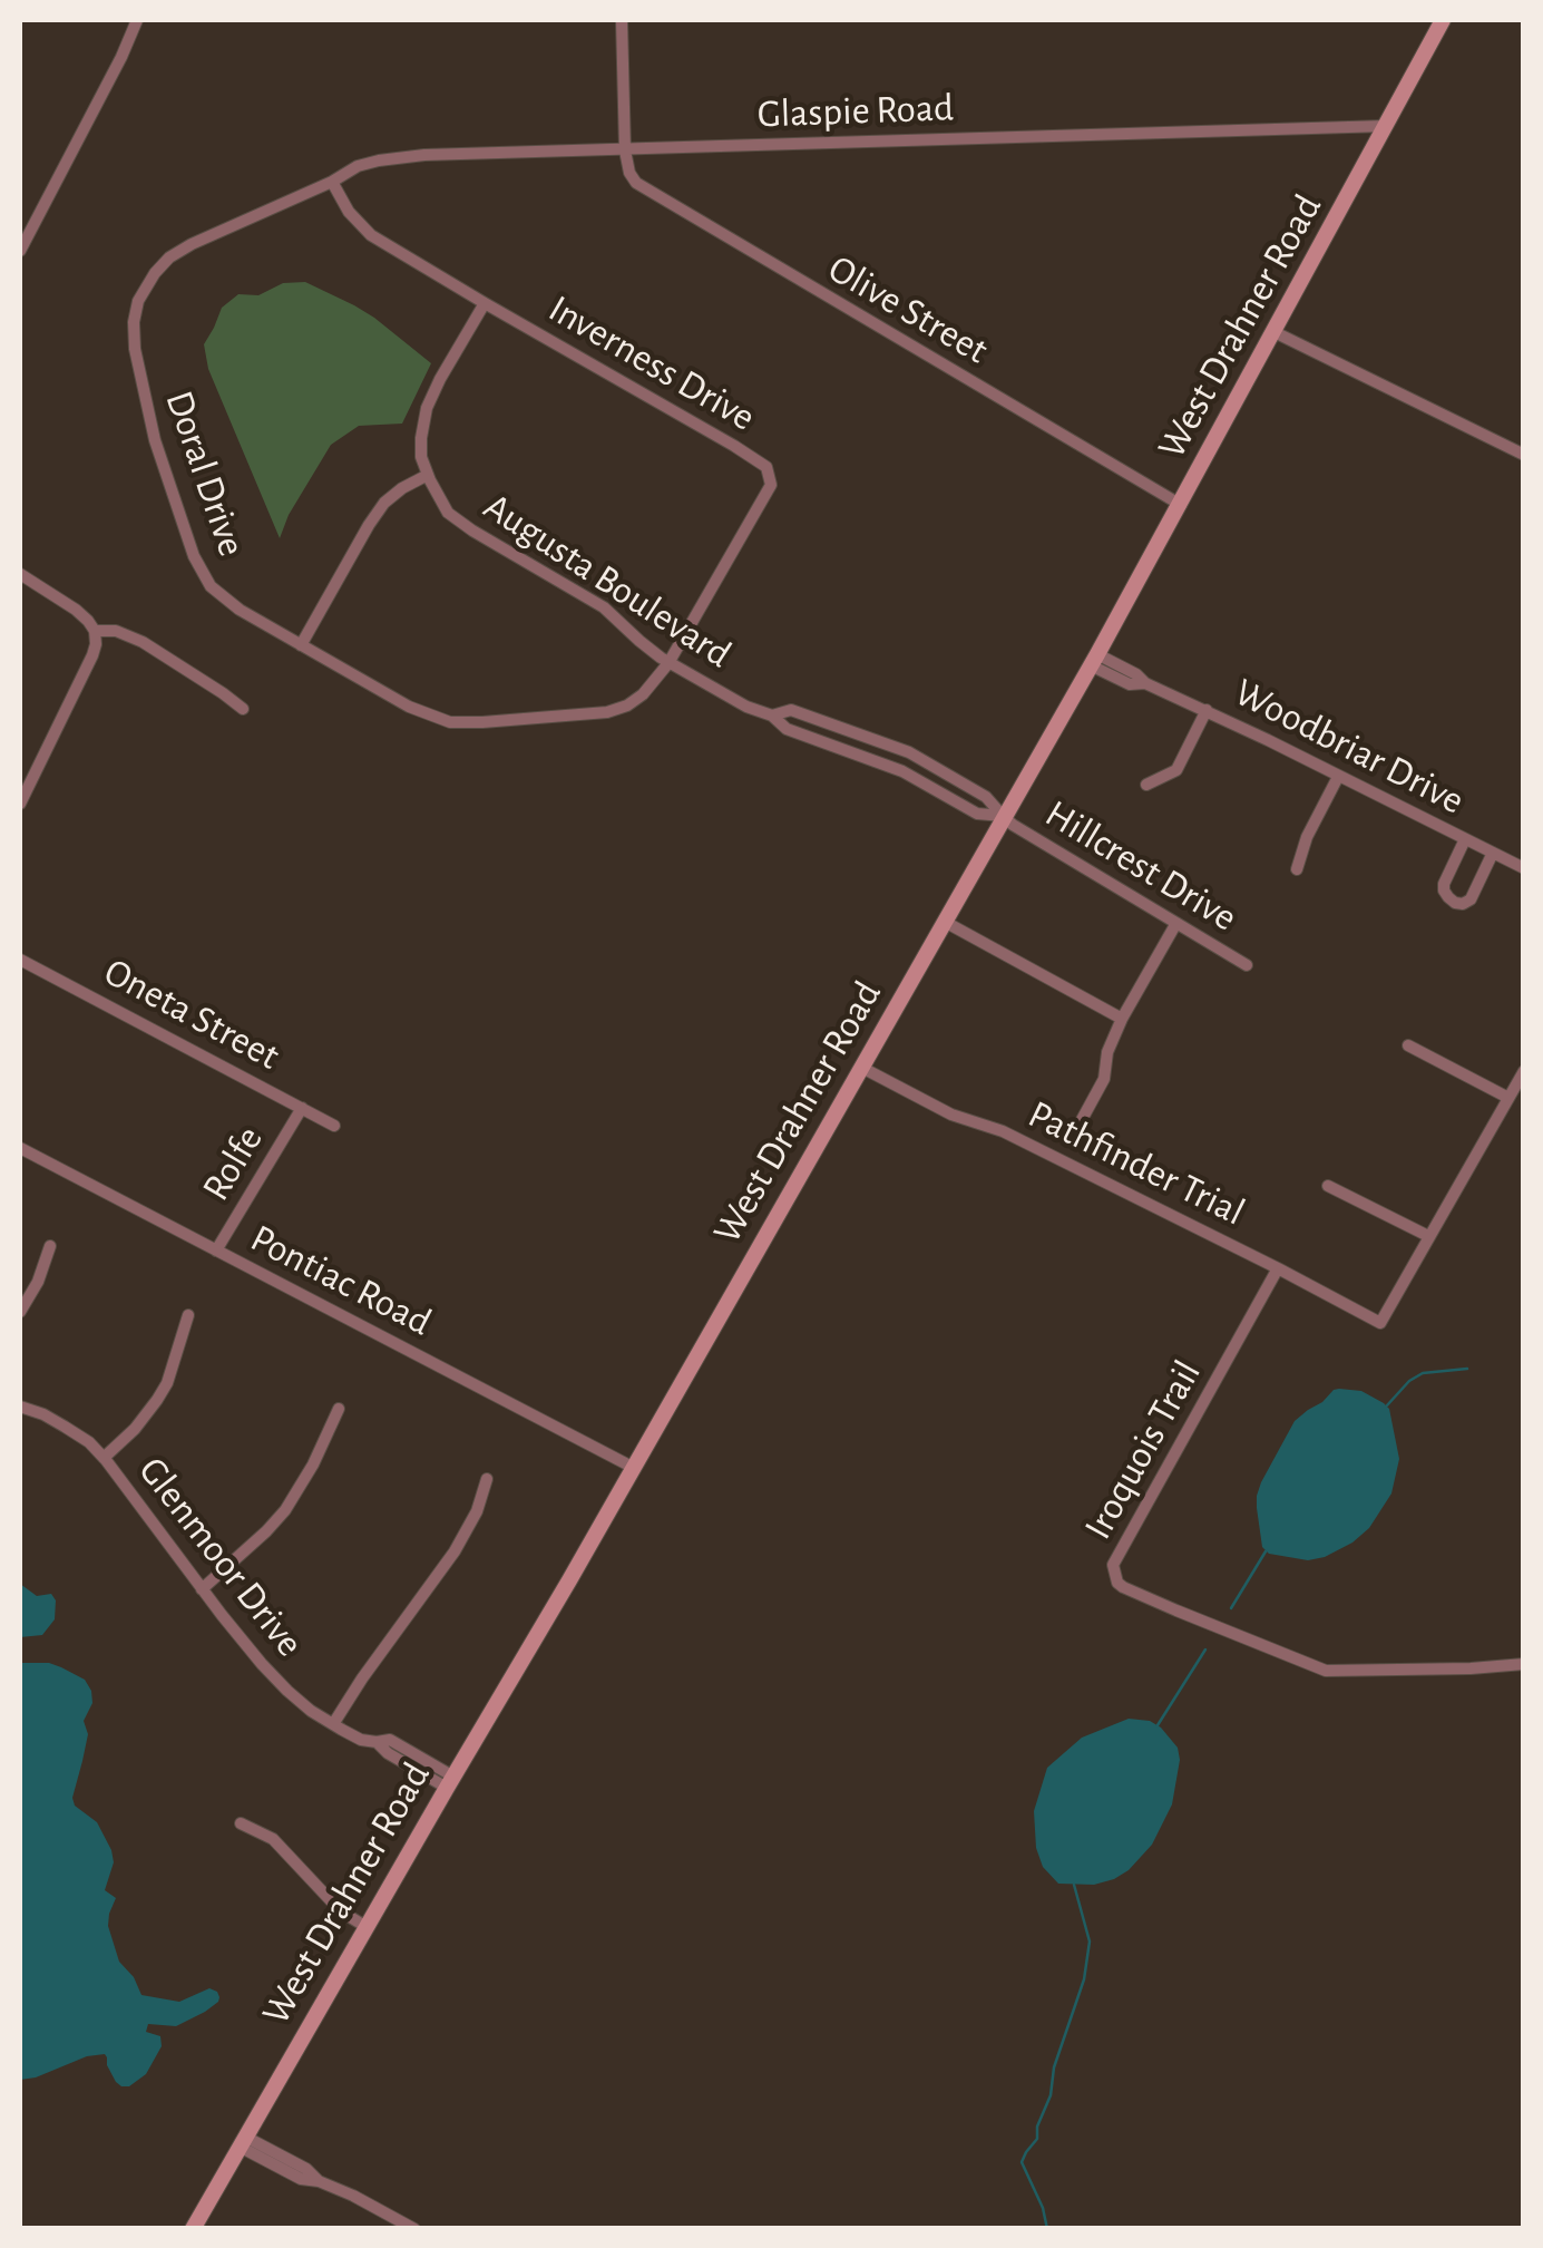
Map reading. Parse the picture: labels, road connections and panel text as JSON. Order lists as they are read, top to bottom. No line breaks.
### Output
{"streets":{"street":["Glaspie Road","Olive Street","West Drahner Road","Inverness Drive","Doral Drive","Augusta Boulevard","Woodbriar Drive","Hillcrest Drive","Oneta Street","Rolfe","Pathfinder Trial","Pontiac Road","Iroquois Trail","Glenmoor Drive"]},"crossings":[["Glaspie Road","Olive Street"],["Glaspie Road","West Drahner Road"],["Glaspie Road","Inverness Drive"],["Glaspie Road","Doral Drive"],["Olive Street","West Drahner Road"],["West Drahner Road","Augusta Boulevard"],["West Drahner Road","Woodbriar Drive"],["West Drahner Road","Hillcrest Drive"],["West Drahner Road","Pathfinder Trial"],["West Drahner Road","Pontiac Road"],["West Drahner Road","Glenmoor Drive"],["Inverness Drive","Doral Drive"],["Inverness Drive","Augusta Boulevard"],["Doral Drive","Augusta Boulevard"],["Augusta Boulevard","Hillcrest Drive"],["Oneta Street","Rolfe"],["Rolfe","Pontiac Road"],["Pathfinder Trial","Iroquois Trail"]]}
